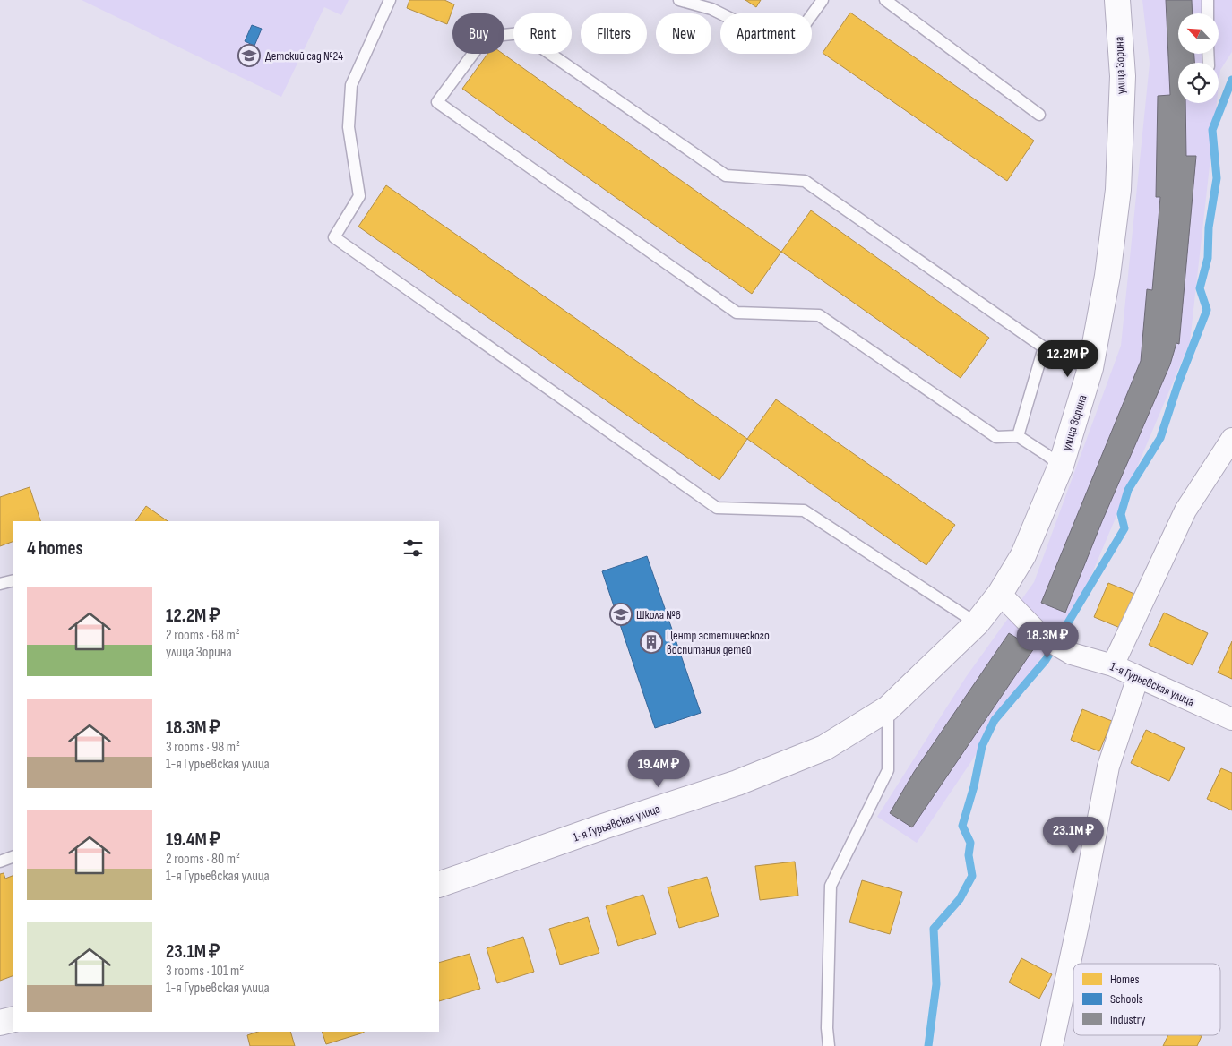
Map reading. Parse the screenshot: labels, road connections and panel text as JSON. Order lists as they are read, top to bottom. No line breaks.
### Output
{"streets":{"main road":["улица Зорина","1-я Гурьевская улица"]},"crossings":[["улица Зорина","1-я Гурьевская улица"]],"places":{"school or university":["Детский сад №24","Школа №6"],"building":["Центр эстетического воспитания детей"]},"legend":["Homes","Schools","Industry"],"north":"top left","page":{"chip":["Buy","Rent","Filters","New","Apartment"],"price":["12.2M ₽","18.3M ₽","19.4M ₽","23.1M ₽"],"heading":"4 homes","list":[{"name":"12.2M ₽","note":"2 rooms · 68 m² · улица Зорина"},{"name":"18.3M ₽","note":"3 rooms · 98 m² · 1-я Гурьевская улица"},{"name":"19.4M ₽","note":"2 rooms · 80 m² · 1-я Гурьевская улица"},{"name":"23.1M ₽","note":"3 rooms · 101 m² · 1-я Гурьевская улица"}]}}
